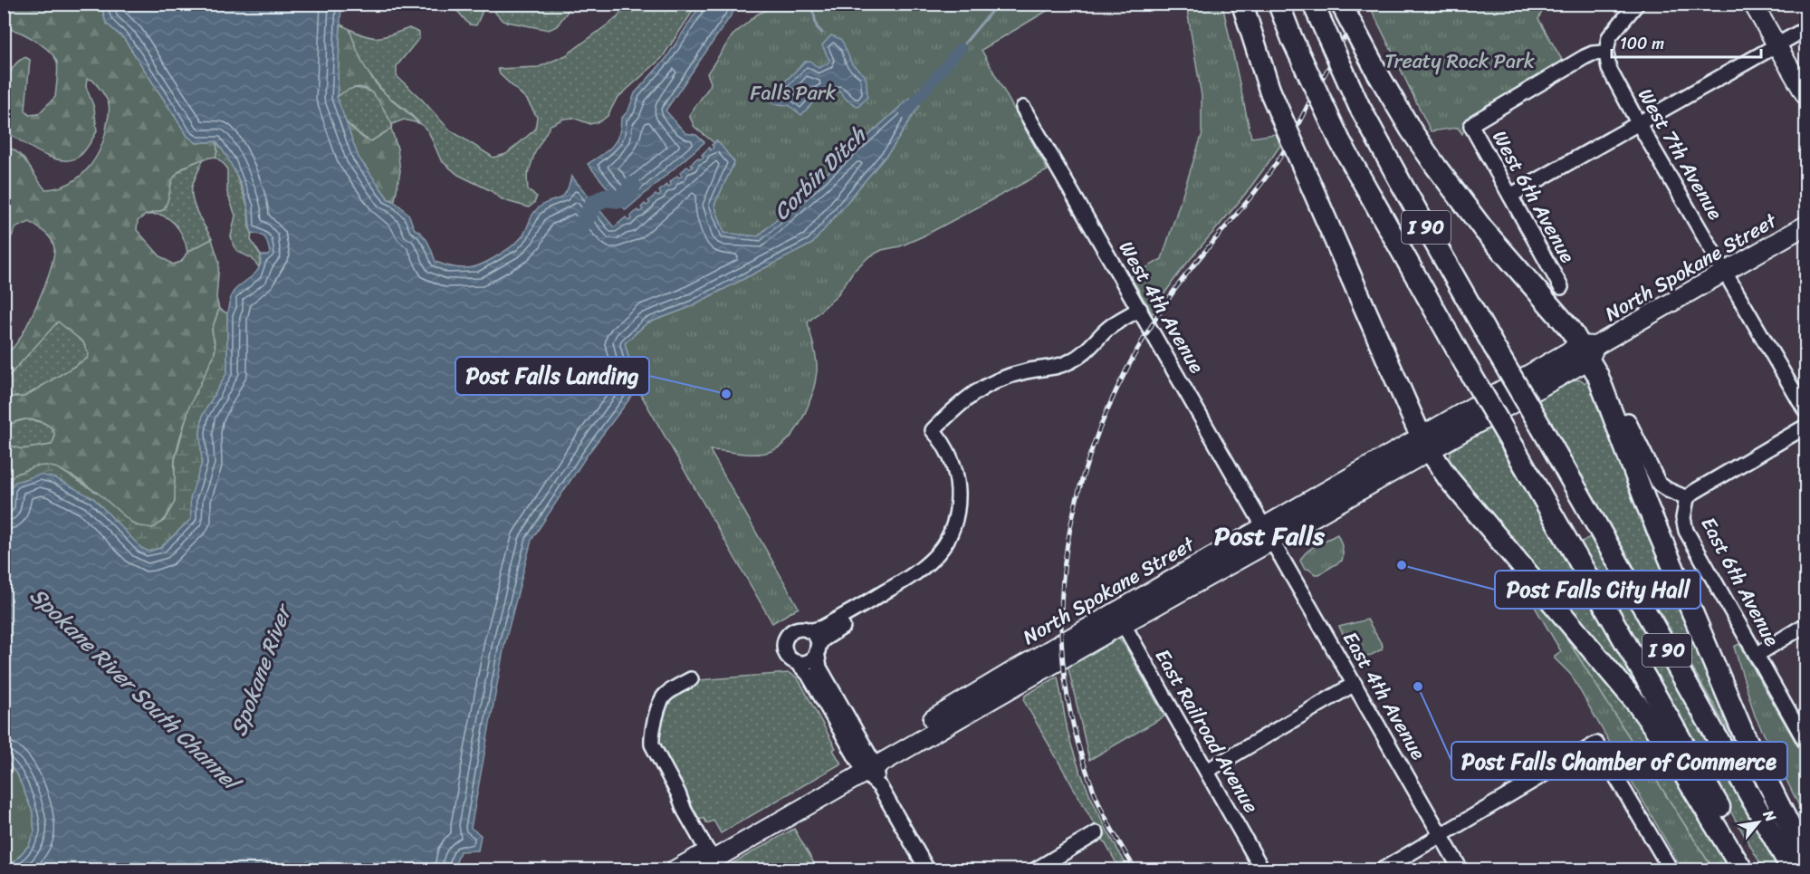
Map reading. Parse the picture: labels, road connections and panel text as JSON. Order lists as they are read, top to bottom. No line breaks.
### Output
{"streets":{"highway":["I 90"],"main road":["North Spokane Street"],"street":["West 7th Avenue","West 6th Avenue","West 4th Avenue","East 6th Avenue","East 4th Avenue","East Railroad Avenue"]},"crossings":[["West 7th Avenue","West 6th Avenue"],["West 7th Avenue","North Spokane Street"],["North Spokane Street","West 4th Avenue"],["North Spokane Street","East 4th Avenue"],["North Spokane Street","East Railroad Avenue"],["West 4th Avenue","East 4th Avenue"]],"districts":["Post Falls"],"water":["Corbin Ditch","Spokane River","Spokane River South Channel"],"parks":["Treaty Rock Park","Falls Park"],"places":["Post Falls Landing","Post Falls City Hall","Post Falls Chamber of Commerce"],"scale_bar":"100 m","north":"top right"}
